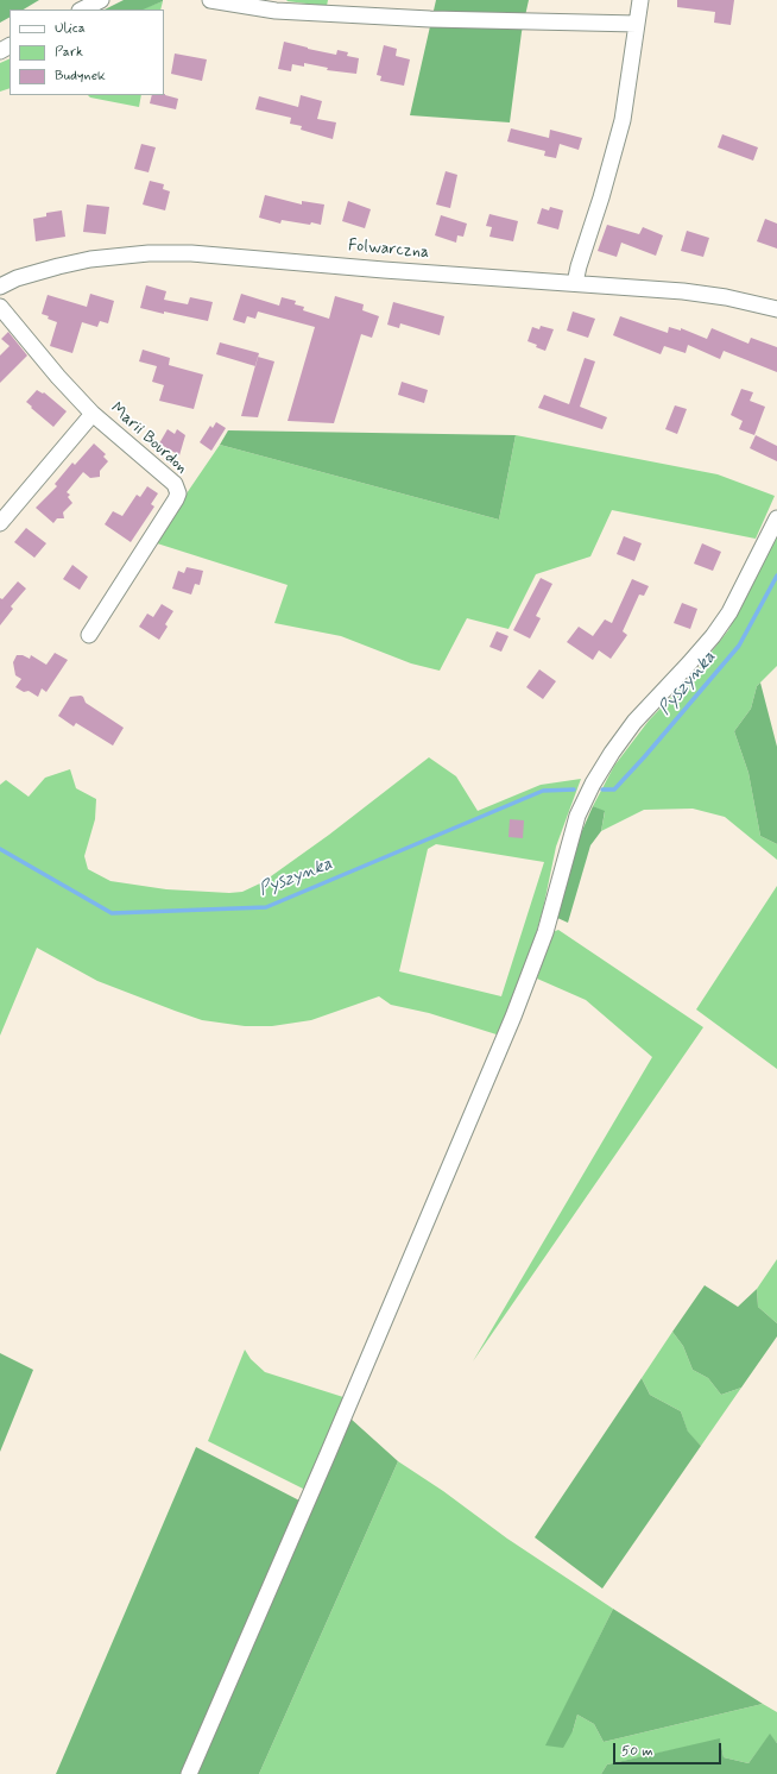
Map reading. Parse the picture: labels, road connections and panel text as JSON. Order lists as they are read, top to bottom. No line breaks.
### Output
{"streets":{"street":["Folwarczna","Marii Bourdon"]},"water":["Pyszynka"],"legend":["Ulica","Park","Budynek"],"scale_bar":"50 m"}
